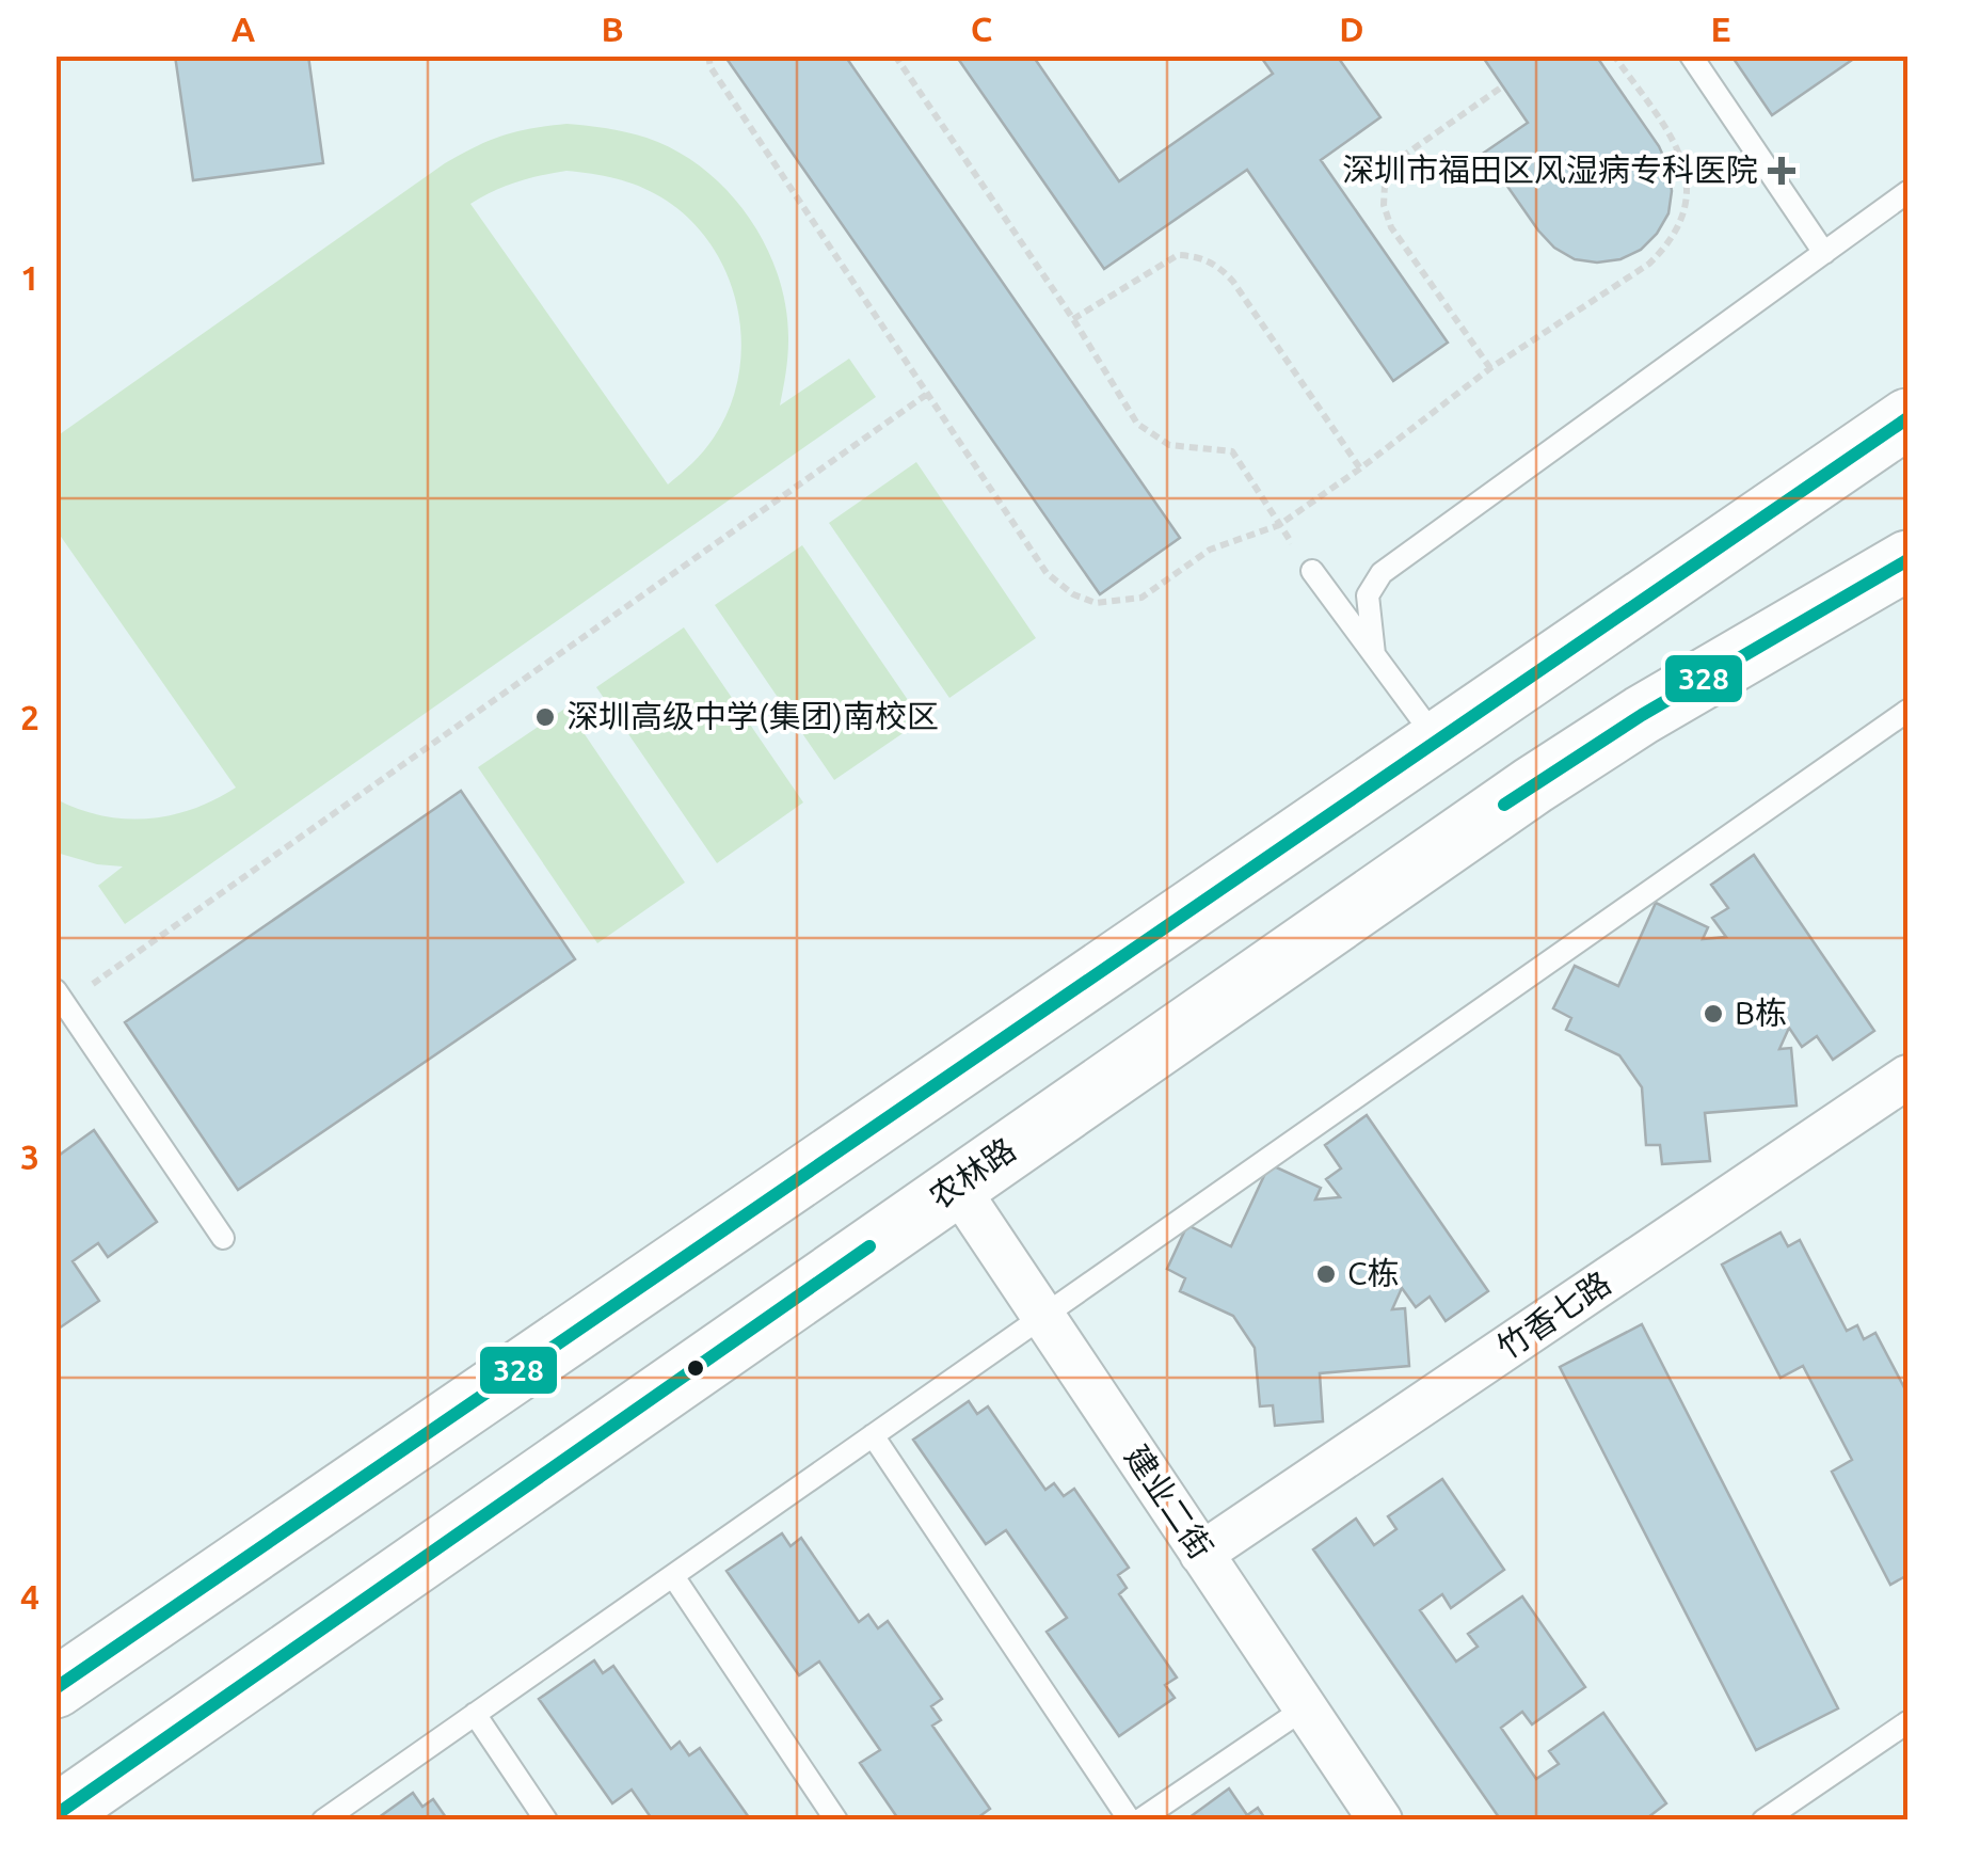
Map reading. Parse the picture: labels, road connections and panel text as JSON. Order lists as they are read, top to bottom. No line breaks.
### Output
{"streets":{"main road":["农林路"],"street":["竹香七路","建业二街"]},"crossings":[["农林路","建业二街"],["竹香七路","建业二街"]],"places":{"health":["深圳市福田区风湿病专科医院"],"other":["深圳高级中学(集团)南校区","B栋","C栋"]},"lines":["transit line 328"],"grid":{"columns":["A","B","C","D","E"],"rows":["1","2","3","4"]}}
